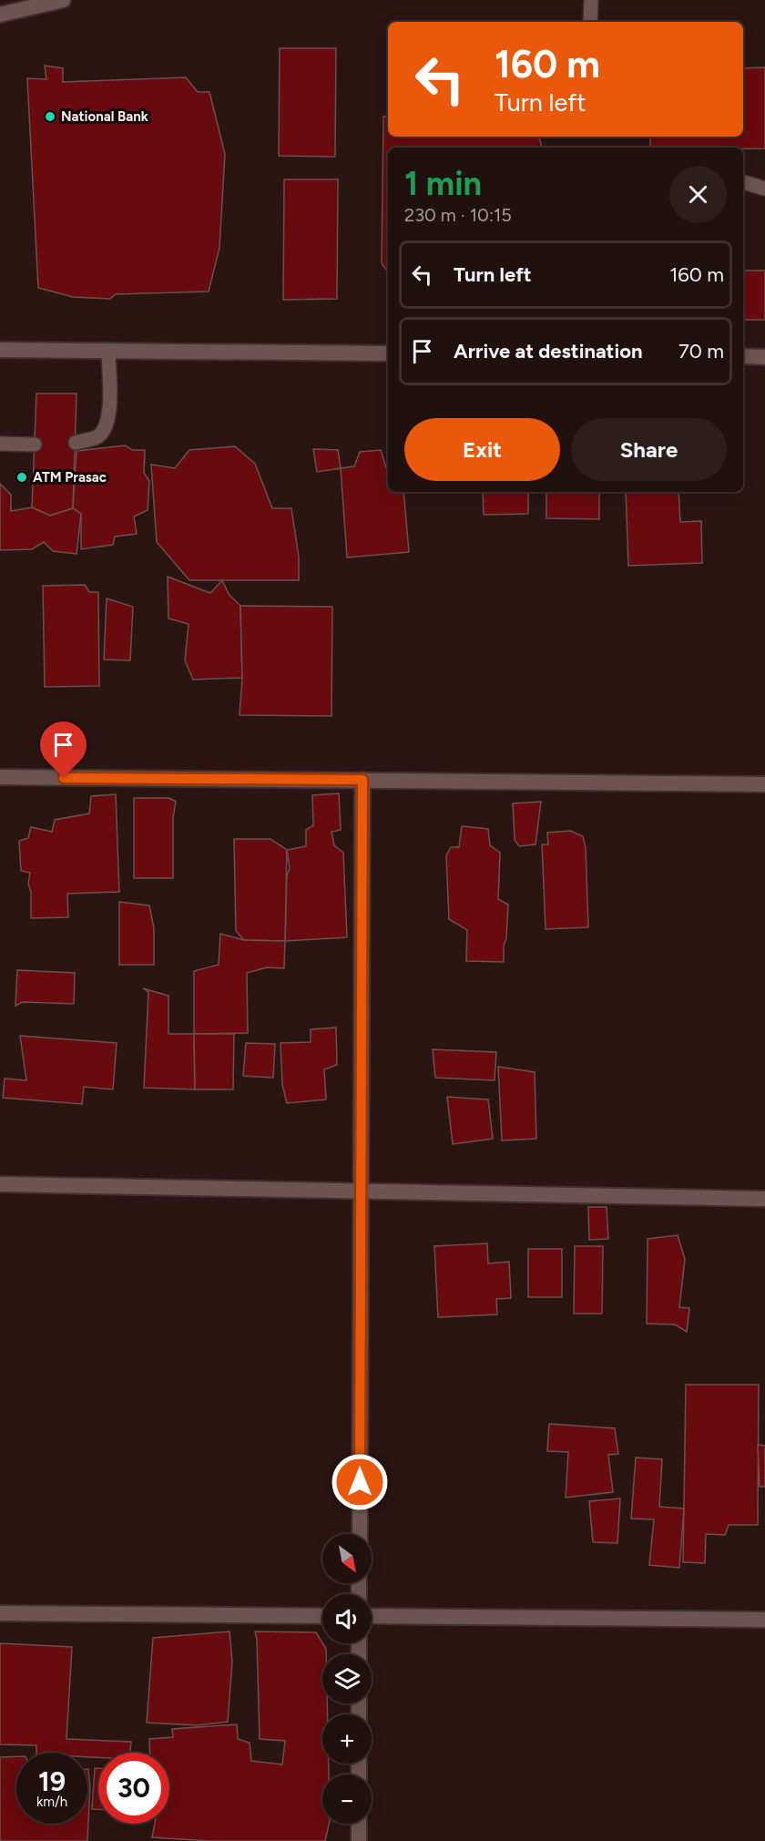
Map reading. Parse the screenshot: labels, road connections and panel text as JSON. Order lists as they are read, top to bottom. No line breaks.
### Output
{"places":["National Bank","ATM Prasac"],"north":"bottom right","page":{"turn":["160 m","Turn left"],"heading":["1 min","230 m · 10:15"],"list":[{"name":"Turn left","value":"160 m"},{"name":"Arrive at destination","value":"70 m"}],"buttons":["Exit","Share"],"map_buttons":["+","−"],"speed":"19 km/h","limit":"30"}}
